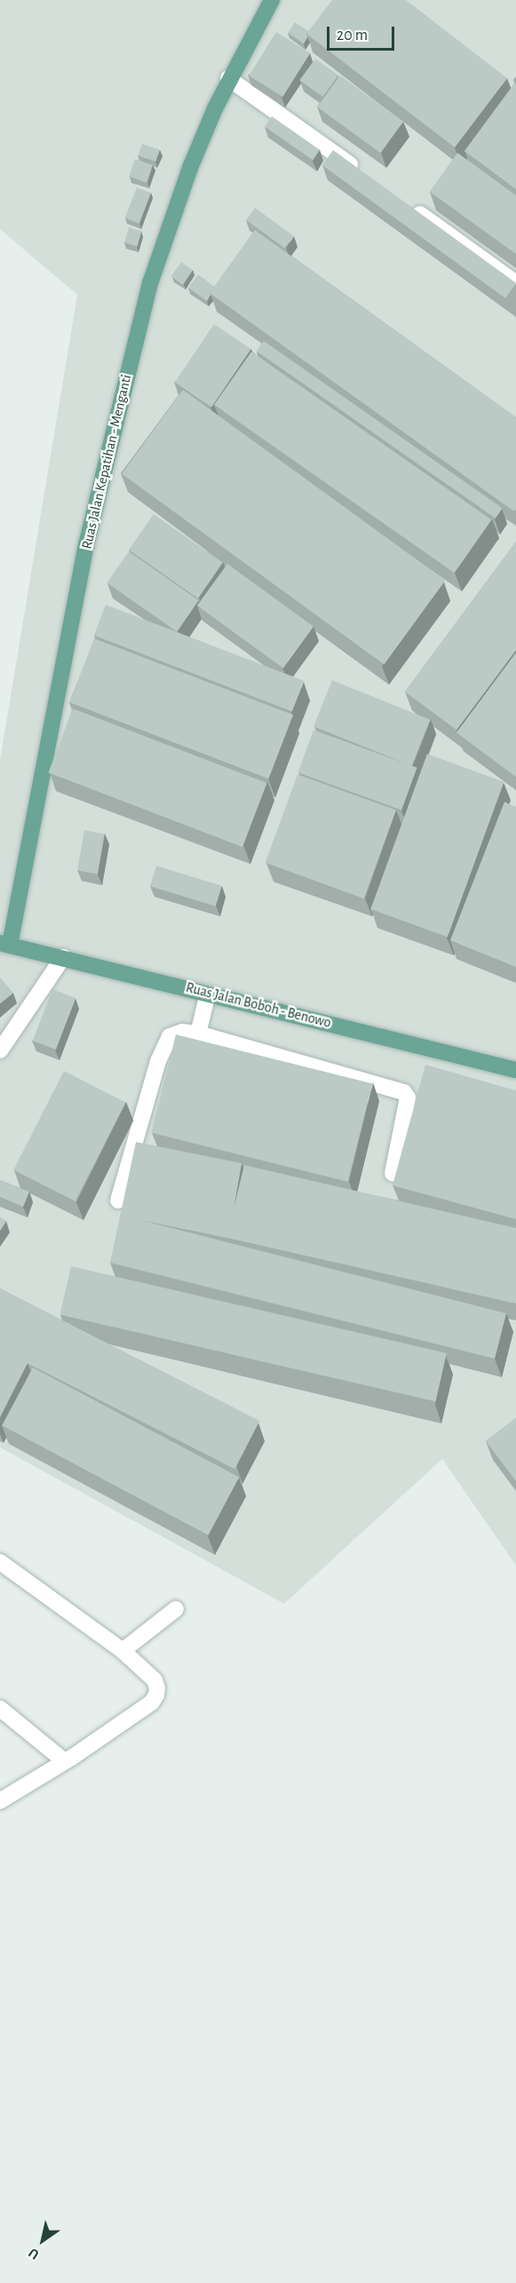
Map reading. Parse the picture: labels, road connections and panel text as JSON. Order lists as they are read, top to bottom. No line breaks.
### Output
{"streets":{"main road":["Ruas Jalan Kepatihan - Menganti","Ruas Jalan Boboh - Benowo"]},"crossings":[["Ruas Jalan Kepatihan - Menganti","Ruas Jalan Boboh - Benowo"]],"scale_bar":"20 m","north":"bottom left"}
